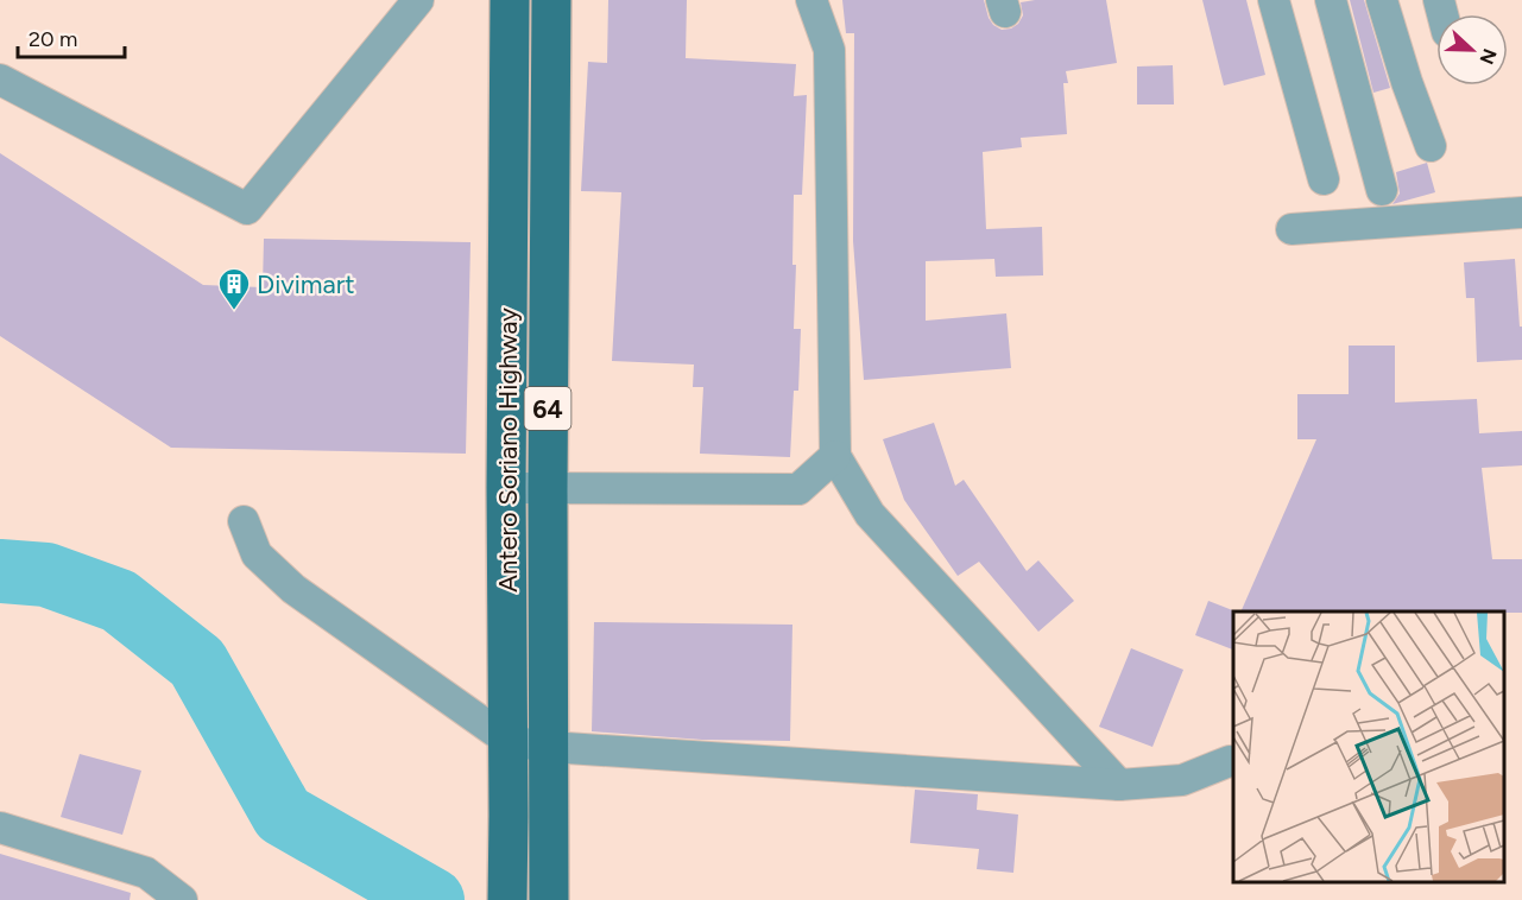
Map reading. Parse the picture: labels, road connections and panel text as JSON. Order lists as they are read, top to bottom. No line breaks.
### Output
{"streets":{"main road":["64","Antero Soriano Highway"]},"places":{"building":["Divimart"]},"scale_bar":"20 m","north":"right"}
